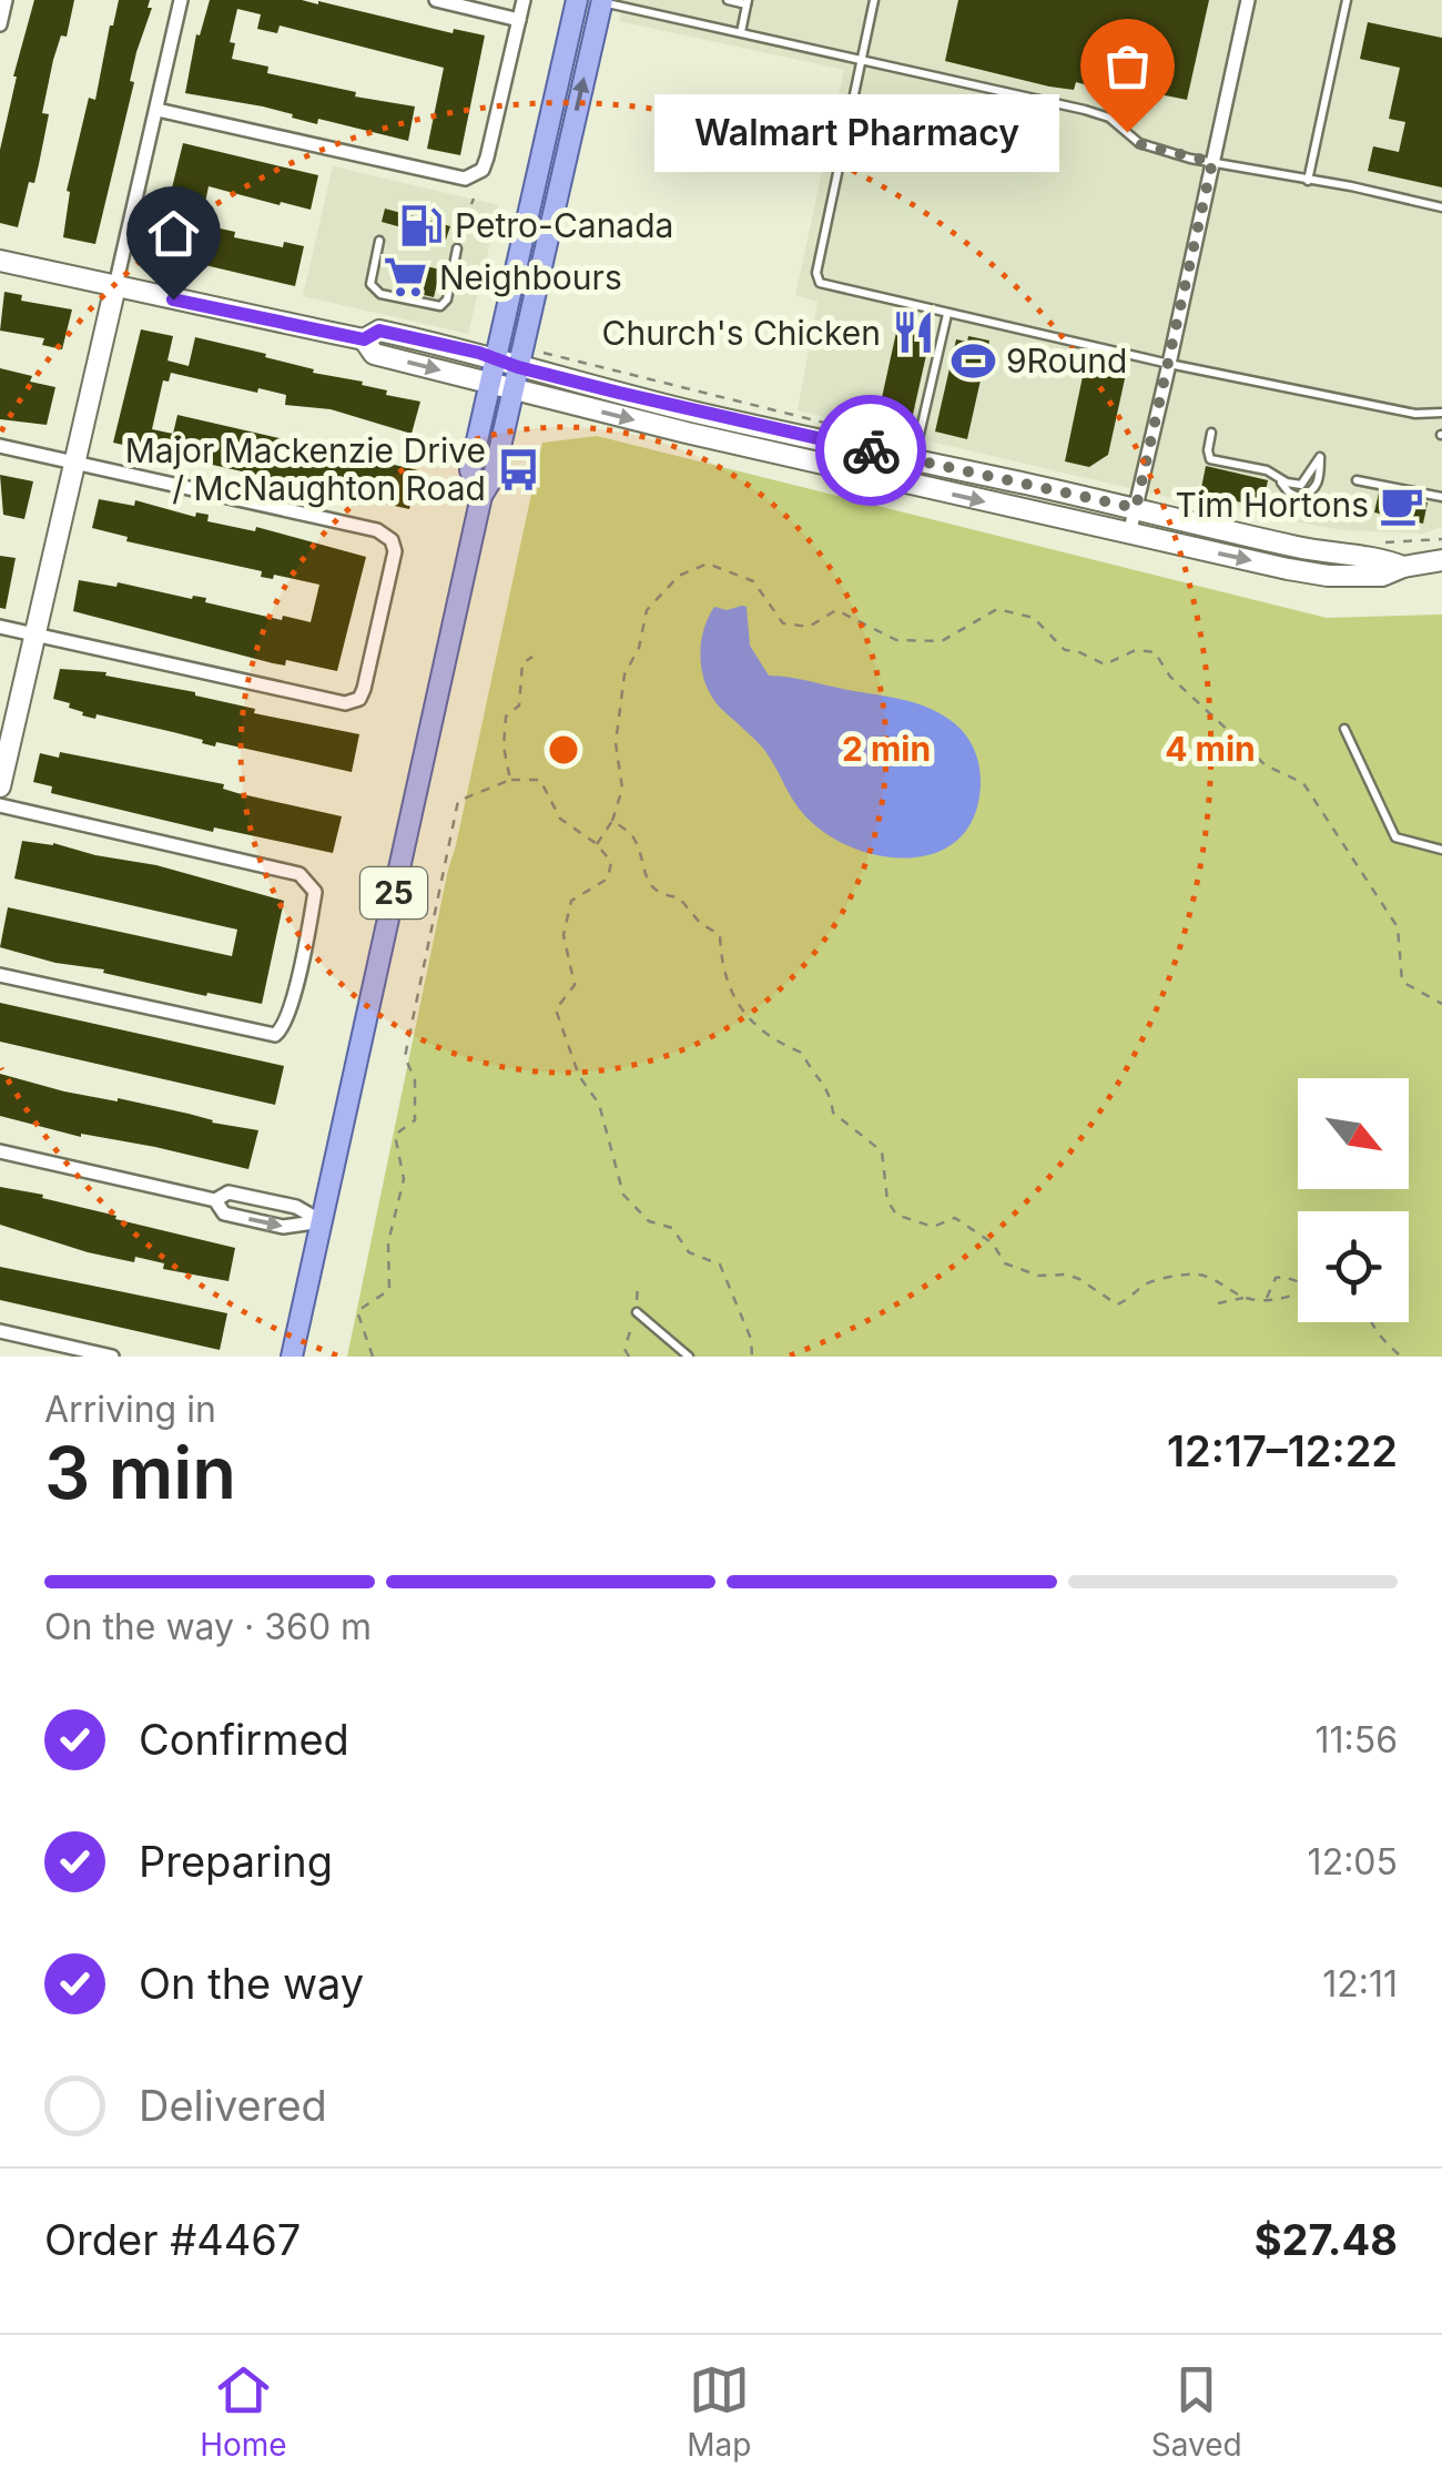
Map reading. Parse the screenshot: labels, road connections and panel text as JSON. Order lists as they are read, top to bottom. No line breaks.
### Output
{"streets":{"main road":["25"]},"places":{"other":["Walmart Pharmacy"],"fuel station":["Petro-Canada"],"supermarket":["Neighbours"],"restaurant":["Church's Chicken"],"sports":["9Round"],"bus stop":["Major Mackenzie Drive / McNaughton Road"],"cafe":["Tim Hortons"]},"north":"bottom right","page":{"bubble":"Walmart Pharmacy","heading":["3 min","Arriving in","12:17–12:22"],"panel":["Order #4467","$27.48"],"bar":"On the way · 360 m","list":[["Confirmed","11:56"],["Preparing","12:05"],["On the way","12:11"],"Delivered"],"tabs":["Home","Map","Saved"]},"rings":["2 min","4 min"]}
